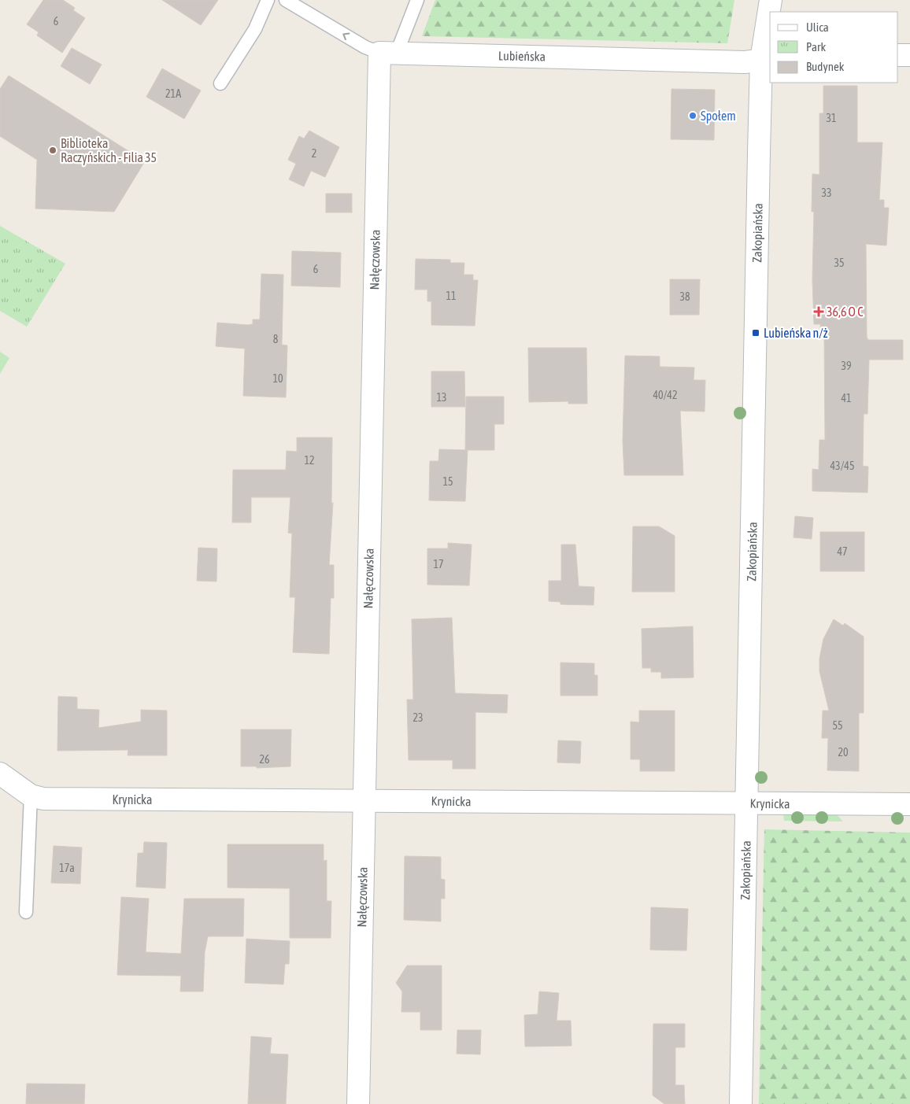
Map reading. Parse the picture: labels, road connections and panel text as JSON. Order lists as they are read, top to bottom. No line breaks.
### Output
{"streets":{"street":["Lubieńska","Zakopiańska","Nałęczowska","Krynicka"]},"crossings":[["Lubieńska","Zakopiańska"],["Lubieńska","Nałęczowska"],["Zakopiańska","Krynicka"],["Nałęczowska","Krynicka"]],"places":{"other":["Społem","Biblioteka Raczyńskich - Filia 35"],"health":["36,6 O C"],"transit":["Lubieńska n/ż"]},"house_numbers":["6","21A","31","2","33","35","6","11","38","8","39","10","40/42","13","41","12","43/45","15","47","17","23","55","20","26","17a"],"legend":["Ulica","Park","Budynek"]}
